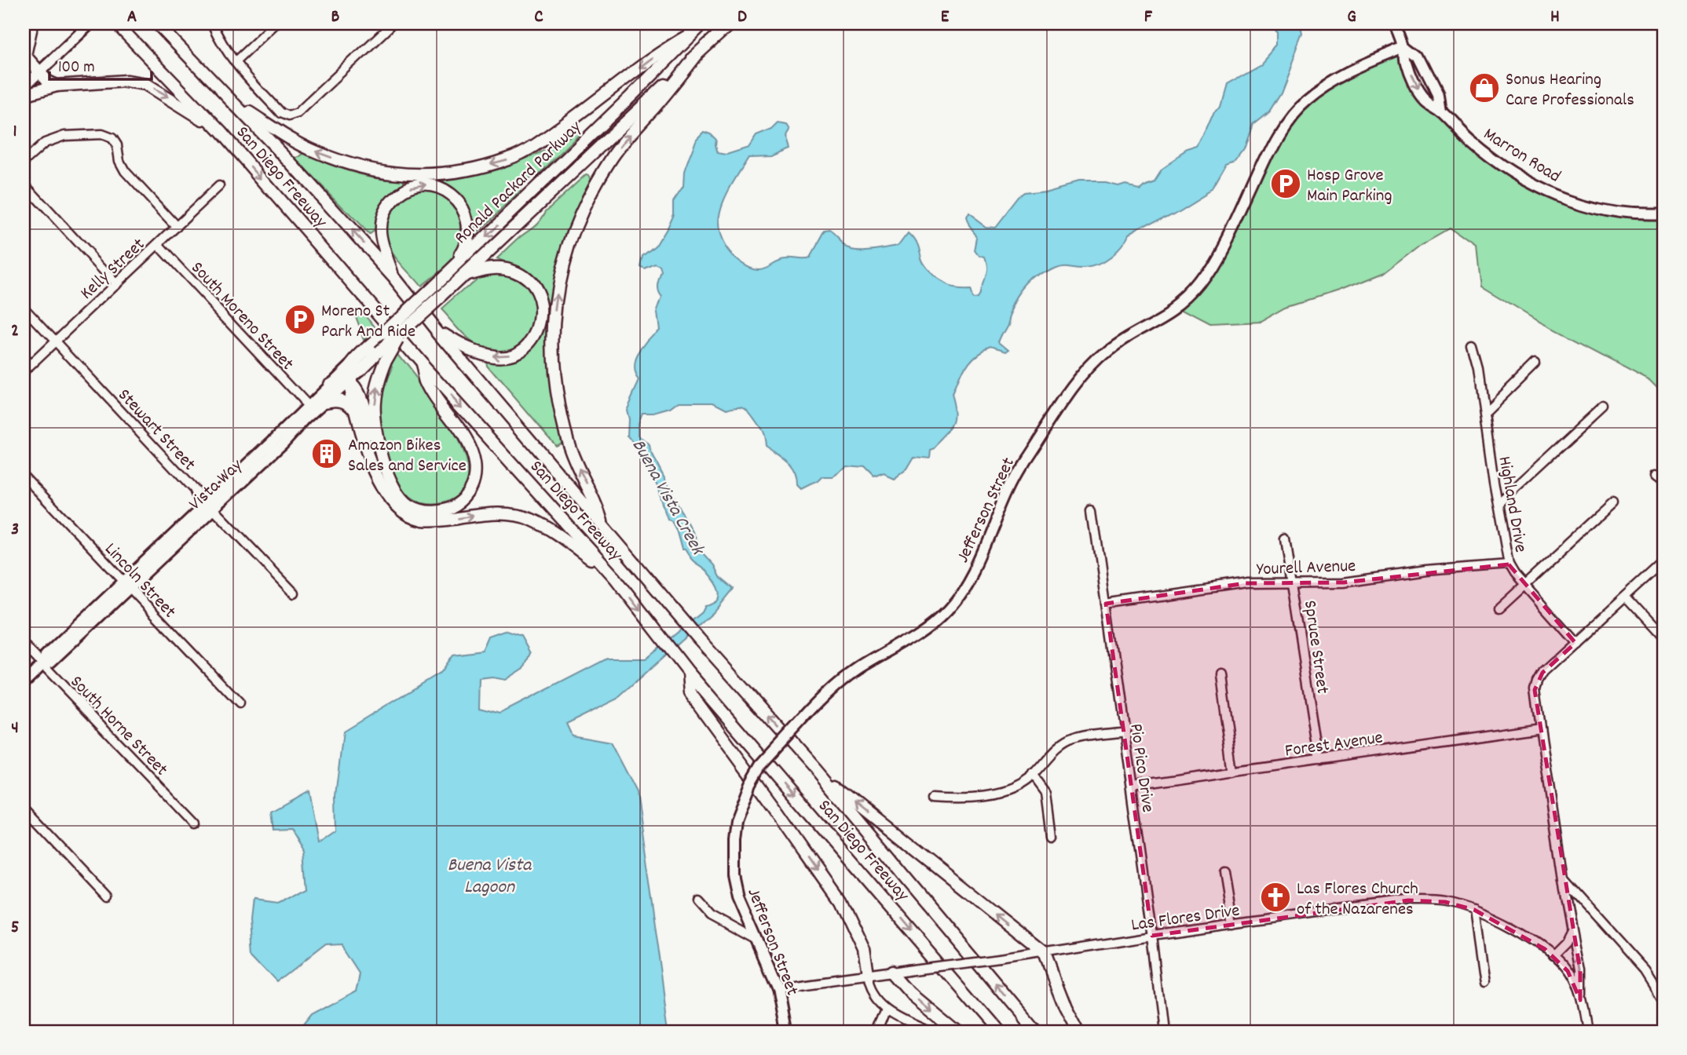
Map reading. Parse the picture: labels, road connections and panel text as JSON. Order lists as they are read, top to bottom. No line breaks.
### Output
{"streets":{"highway":["San Diego Freeway","Ronald Packard Parkway","Vista Way"],"main road":["Marron Road","Jefferson Street"],"street":["Kelly Street","South Moreno Street","Stewart Street","Highland Drive","Yourell Avenue","Lincoln Street","Spruce Street","South Horne Street","Forest Avenue","Pio Pico Drive","Las Flores Drive"]},"crossings":[["Marron Road","Jefferson Street"],["Ronald Packard Parkway","Vista Way"],["Kelly Street","South Moreno Street"],["Kelly Street","Stewart Street"],["South Moreno Street","Vista Way"],["Stewart Street","Vista Way"],["Vista Way","Lincoln Street"],["Vista Way","South Horne Street"],["Highland Drive","Yourell Avenue"],["Jefferson Street","Las Flores Drive"],["Yourell Avenue","Spruce Street"],["Yourell Avenue","Pio Pico Drive"],["Spruce Street","Forest Avenue"],["Forest Avenue","Pio Pico Drive"],["Pio Pico Drive","Las Flores Drive"]],"water":["Buena Vista Creek","Buena Vista Lagoon"],"places":{"shop":["Sonus Hearing Care Professionals"],"parking":["Hosp Grove Main Parking","Moreno St Park And Ride"],"building":["Amazon Bikes Sales and Service"],"church":["Las Flores Church of the Nazarenes"]},"scale_bar":"100 m","grid":{"columns":["A","B","C","D","E","F","G","H"],"rows":["1","2","3","4","5"]}}
